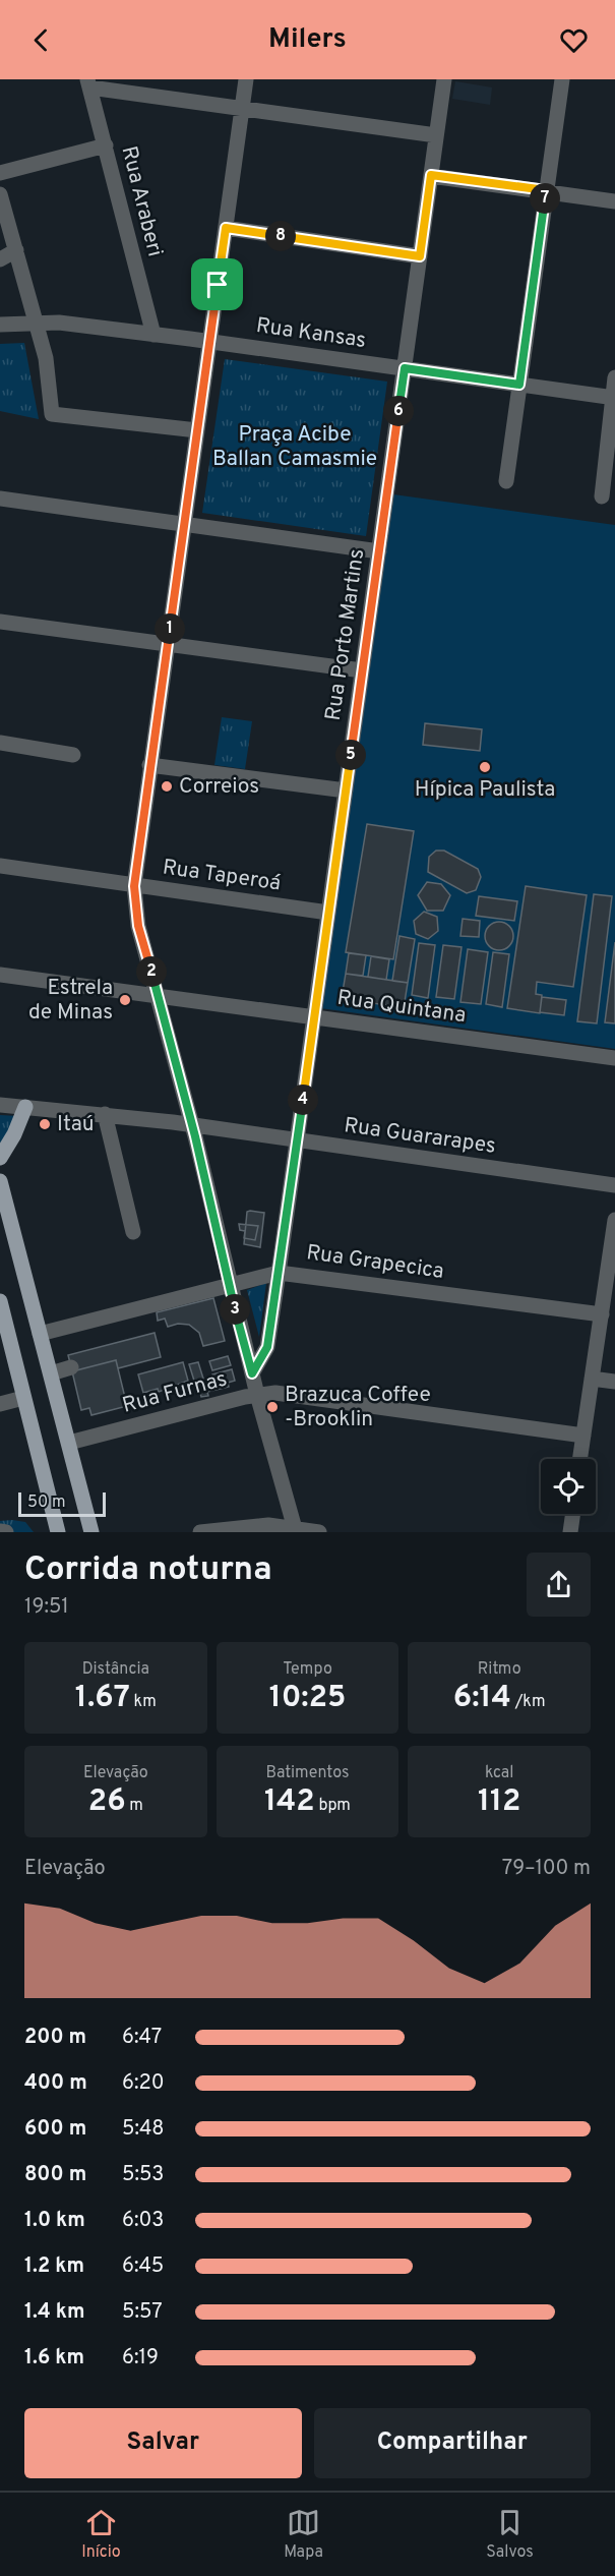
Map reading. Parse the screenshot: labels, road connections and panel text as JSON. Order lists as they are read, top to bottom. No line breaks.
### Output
{"streets":{"street":["Rua Araberi","Rua Kansas","Rua Porto Martins","Rua Taperoá","Rua Quintana","Rua Guararapes","Rua Grapecica","Rua Furnas"]},"crossings":[["Rua Araberi","Rua Kansas"],["Rua Kansas","Rua Porto Martins"],["Rua Porto Martins","Rua Taperoá"],["Rua Porto Martins","Rua Quintana"],["Rua Porto Martins","Rua Guararapes"],["Rua Porto Martins","Rua Grapecica"]],"parks":["Praça Acibe Ballan Camasmie"],"places":["Hípica Paulista","Correios","Estrela de Minas","Itaú","Brazuca Coffee -Brooklin"],"scale_bar":"50 m","page":{"header":"Milers","pins":["7","8","6","1","5","2","4","3"],"scale":"50 m","heading":["Corrida noturna","19:51"],"stats":[["Distância","1.67 km"],["Tempo","10:25"],["Ritmo","6:14 /km"],["Elevação","26 m"],["Batimentos","142 bpm"],["kcal","112"]],"chart":["Elevação","79–100 m"],"list":[{"name":"200 m","note":"6:47"},{"name":"400 m","note":"6:20"},{"name":"600 m","note":"5:48"},{"name":"800 m","note":"5:53"},{"name":"1.0 km","note":"6:03"},{"name":"1.2 km","note":"6:45"},{"name":"1.4 km","note":"5:57"},{"name":"1.6 km","note":"6:19"}],"buttons":["Salvar","Compartilhar"],"tabs":["Início","Mapa","Salvos"]}}
